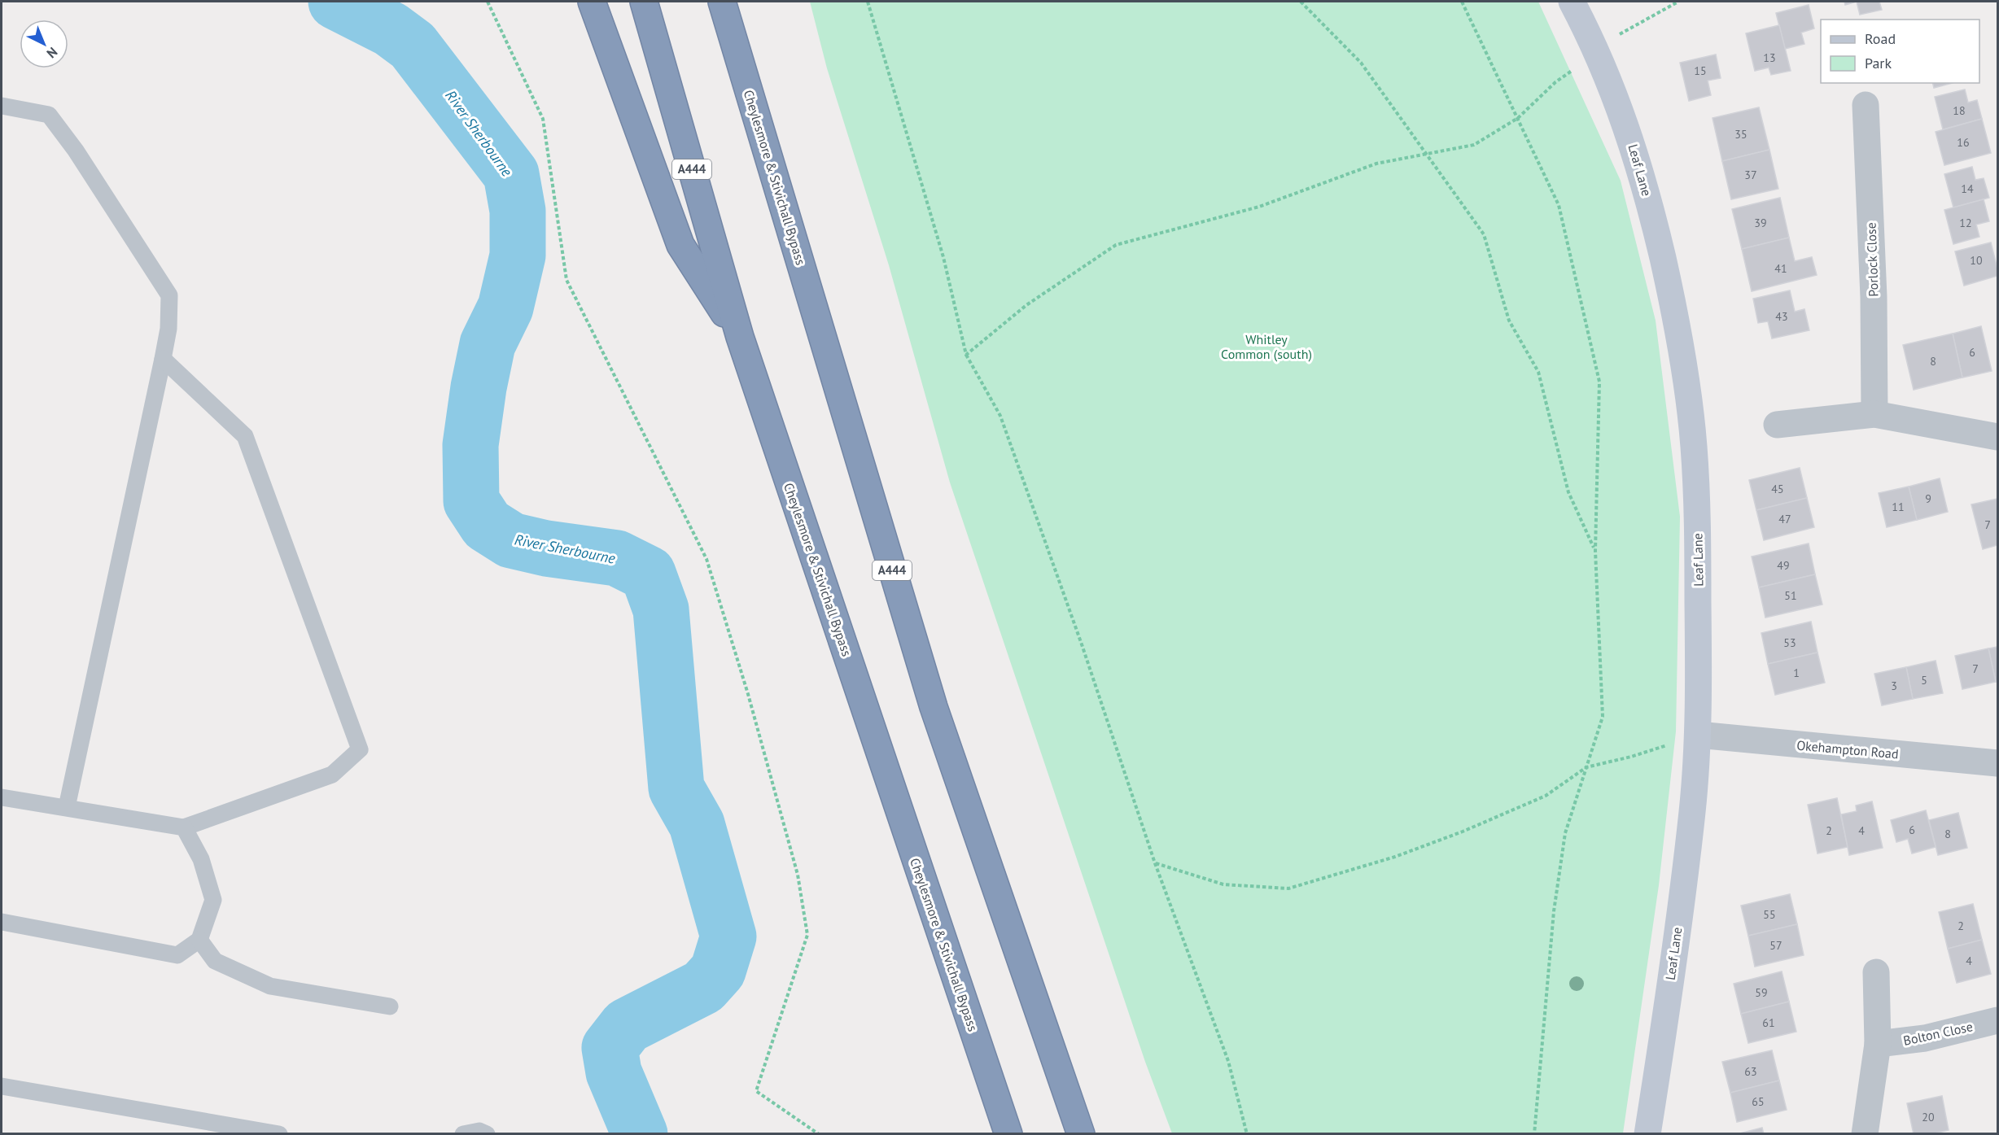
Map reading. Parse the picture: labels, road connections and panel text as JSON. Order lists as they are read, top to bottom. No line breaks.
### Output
{"streets":{"highway":["A444","Cheylesmore & Stivichall Bypass"],"street":["Leaf Lane","Porlock Close","Okehampton Road","Bolton Close"]},"crossings":[["Leaf Lane","Okehampton Road"]],"water":["River Sherbourne"],"parks":["Whitley Common (south)"],"house_numbers":["13","15","18","35","16","37","14","39","12","10","41","43","6","8","45","9","11","47","7","49","51","53","7","1","5","3","6","2","4","8","55","2","57","4","59","61","63","65","20"],"legend":["Road","Park"],"north":"bottom right"}
